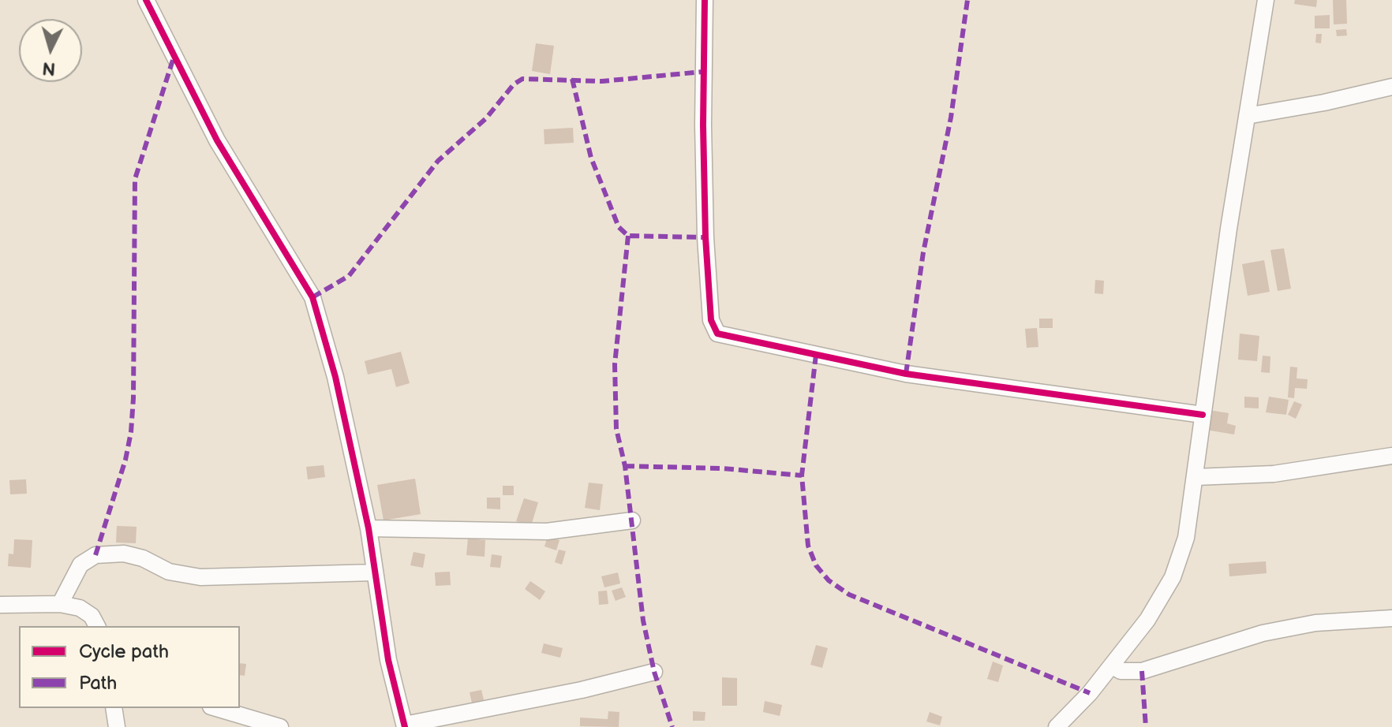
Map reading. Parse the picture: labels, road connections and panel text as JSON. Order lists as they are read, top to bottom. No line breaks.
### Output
{"legend":["Cycle path","Path"],"north":"bottom"}
